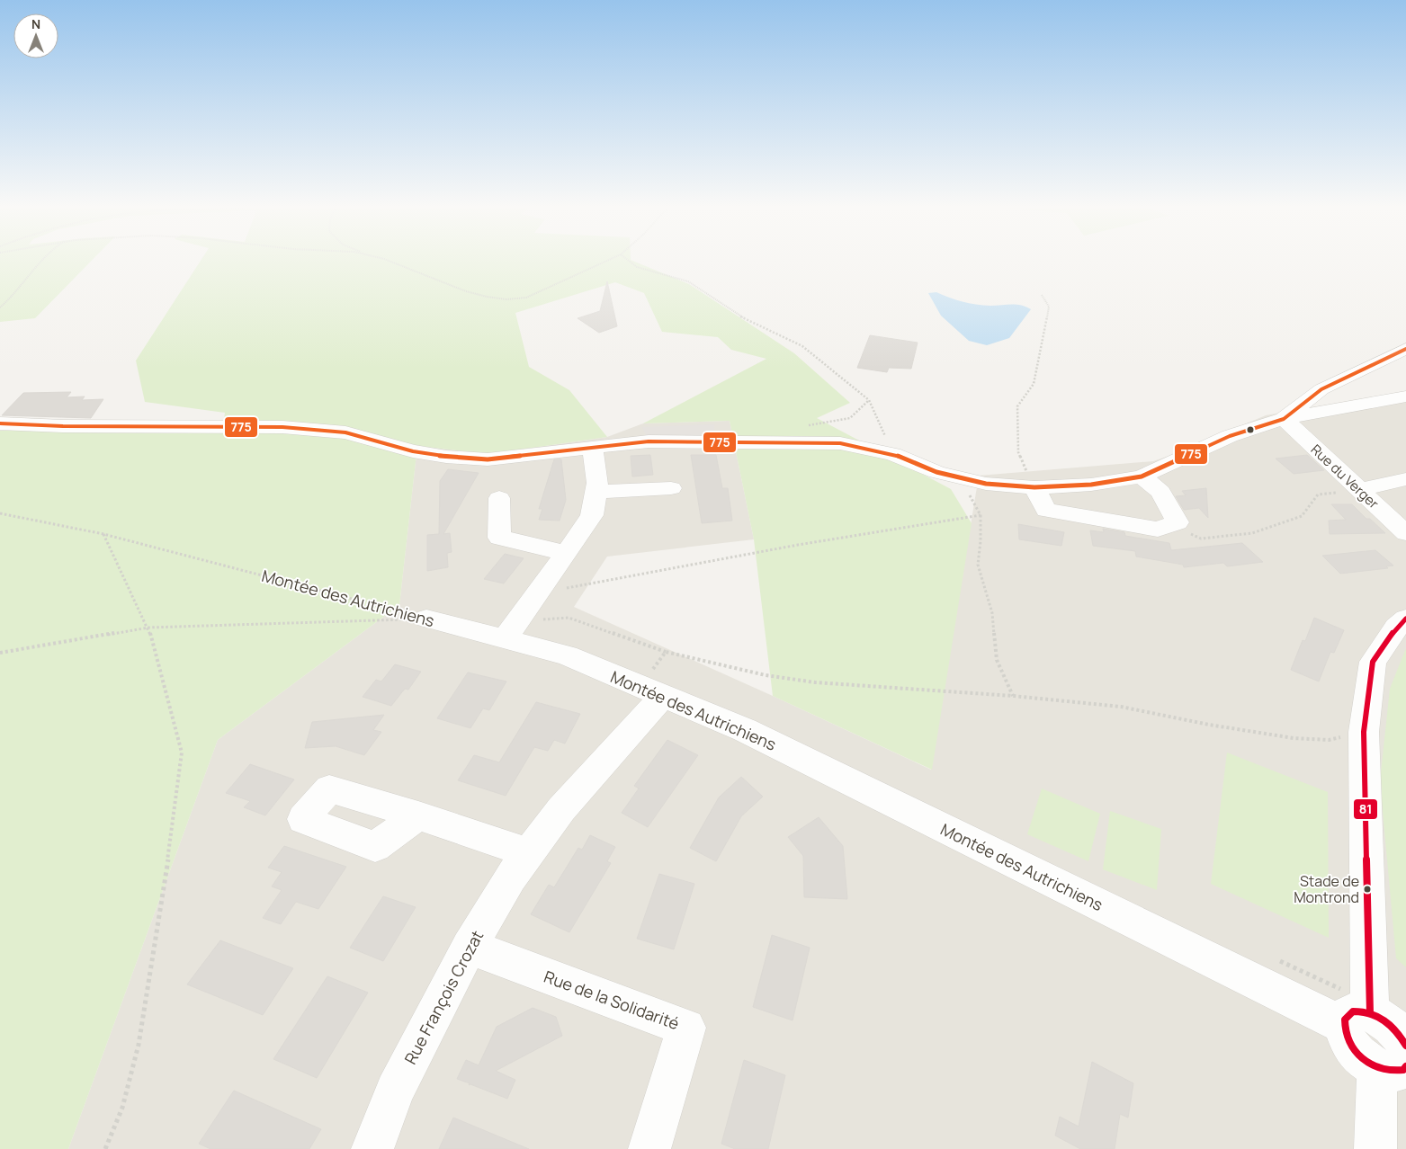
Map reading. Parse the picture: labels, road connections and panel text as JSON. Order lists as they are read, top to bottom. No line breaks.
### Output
{"streets":{"street":["Rue du Verger","Montée des Autrichiens","Rue François Crozat","Rue de la Solidarité"]},"crossings":[["Montée des Autrichiens","Rue François Crozat"],["Rue François Crozat","Rue de la Solidarité"]],"places":["Stade de Montrond"],"lines":["transit line 775","transit line 81"],"north":"top"}
